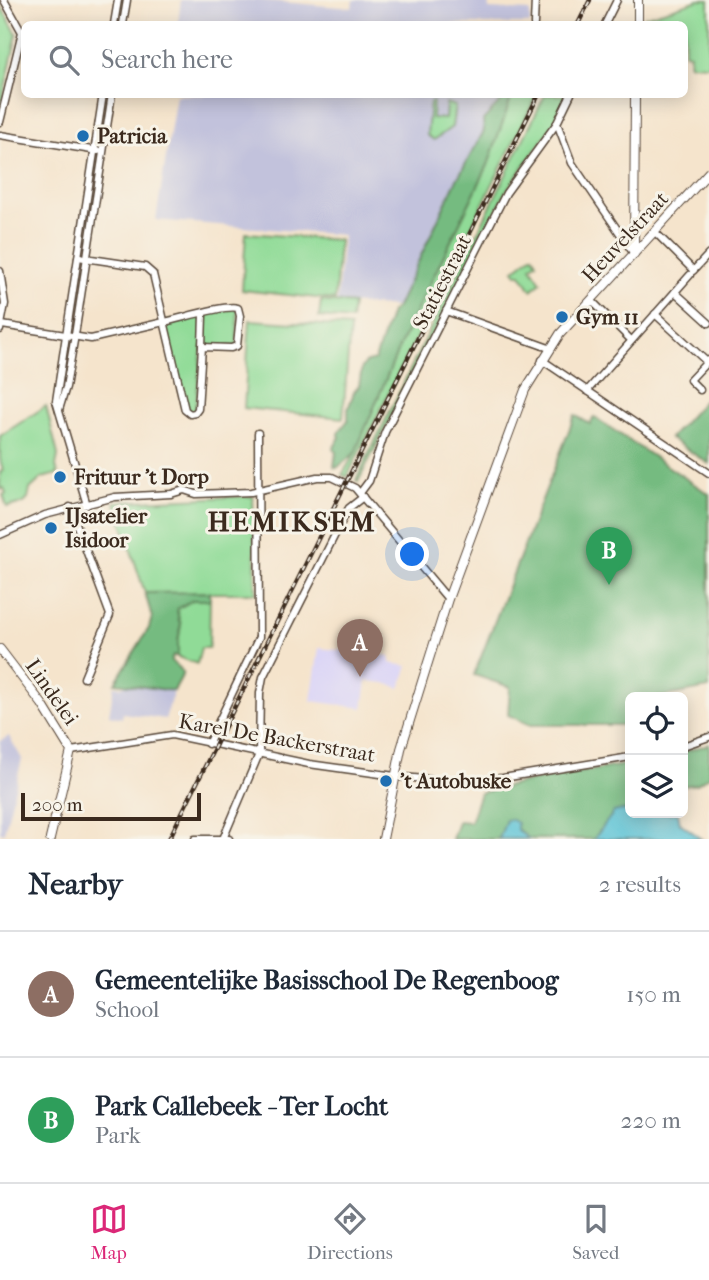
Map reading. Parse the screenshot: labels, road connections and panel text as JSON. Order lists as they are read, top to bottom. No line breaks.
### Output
{"streets":{"main road":["Heuvelstraat","Lindelei"],"street":["Statiestraat","Karel De Backerstraat"]},"crossings":[["Heuvelstraat","Karel De Backerstraat"],["Statiestraat","Karel De Backerstraat"],["Lindelei","Karel De Backerstraat"]],"districts":["HEMIKSEM"],"places":["Patricia","Gym 11","Frituur 't Dorp","IJsatelier Isidoor","'t Autobuske"],"scale_bar":"200 m","page":{"search":"Search here","pins":["B","A"],"scale":"200 m","heading":["Nearby","2 results"],"list":[{"mark":"A","name":"Gemeentelijke Basisschool De Regenboog","note":"School","value":"150 m"},{"mark":"B","name":"Park Callebeek - Ter Locht","note":"Park","value":"220 m"}],"nav":["Map","Directions","Saved"]}}
